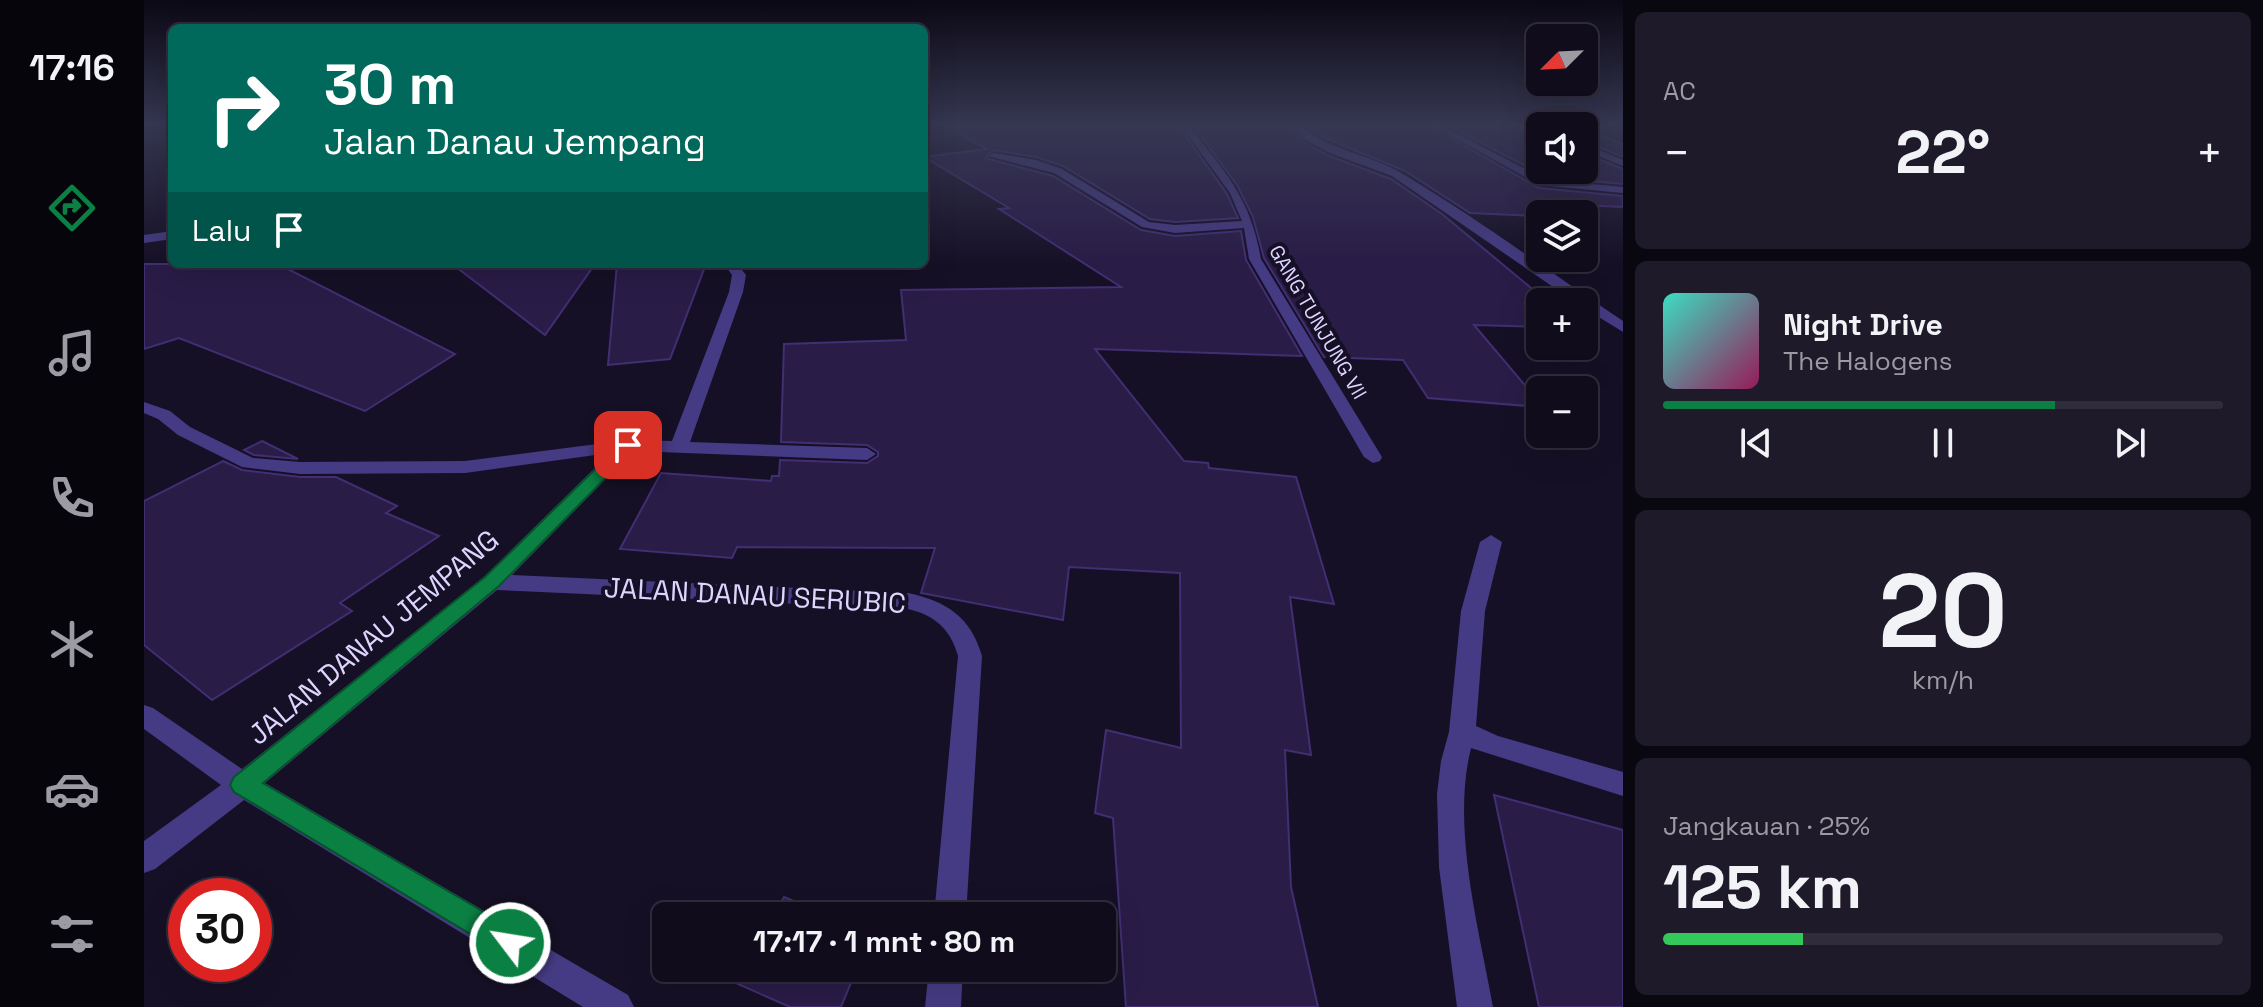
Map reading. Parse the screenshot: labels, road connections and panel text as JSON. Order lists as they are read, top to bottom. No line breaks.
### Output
{"streets":{"street":["GANG TUNJUNG VII","JALAN DANAU SERUBIC","JALAN DANAU JEMPANG"]},"crossings":[["JALAN DANAU SERUBIC","JALAN DANAU JEMPANG"]],"north":"bottom left","page":{"tabs":"17:16","tile":["AC",["20","km/h"],["Jangkauan · 25%","125 km"]],"map_buttons":["+","−"],"turn":["30 m","Jalan Danau Jempang"],"heat":["−","22°","+"],"then":"Lalu","song":["Night Drive","The Halogens"],"limit":"30","trip":"17:17 · 1 mnt · 80 m"}}
